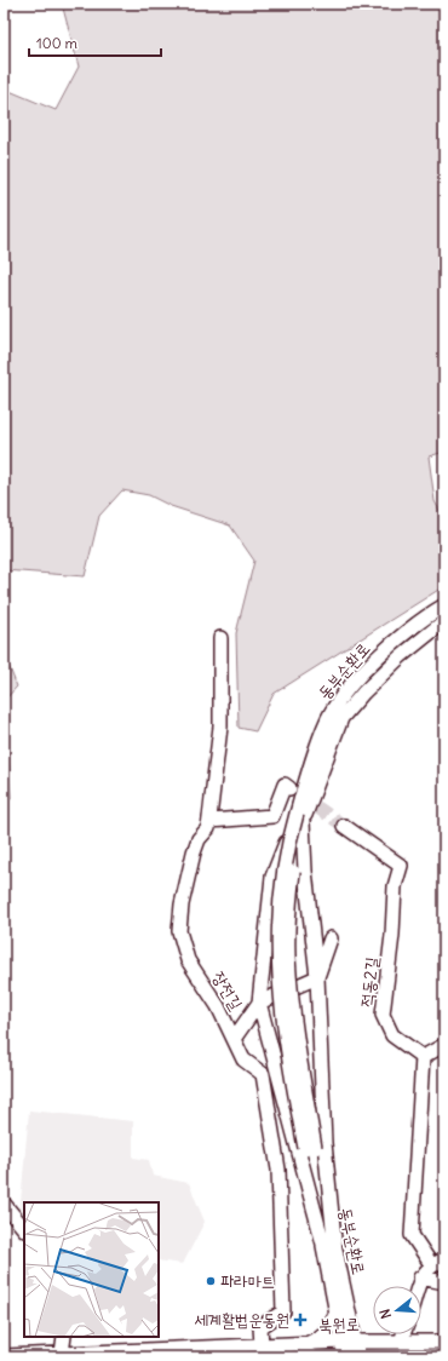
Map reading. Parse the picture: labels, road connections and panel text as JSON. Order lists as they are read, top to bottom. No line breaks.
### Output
{"streets":{"street":["동부순환로","적동2길","장전길","북원로"]},"crossings":[["동부순환로","북원로"],["장전길","북원로"]],"places":{"other":["파라마트"],"health":["세계활법운동원"]},"scale_bar":"100 m","north":"left"}
